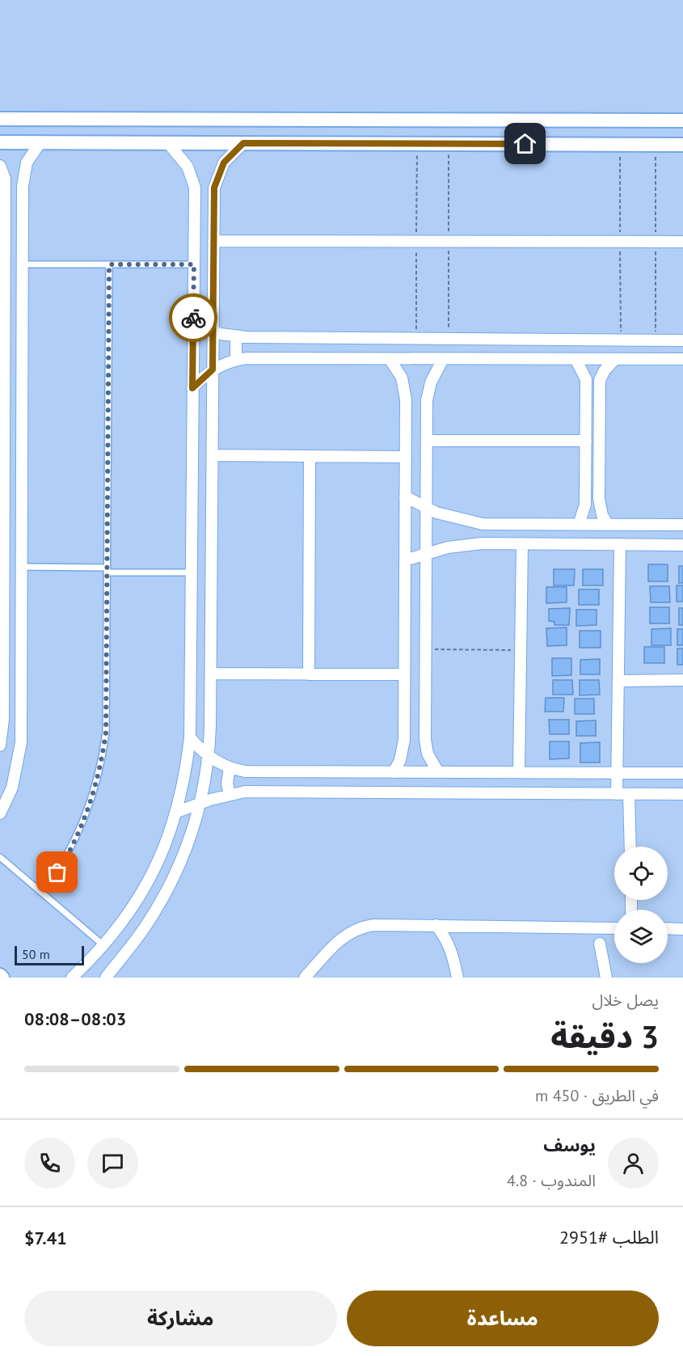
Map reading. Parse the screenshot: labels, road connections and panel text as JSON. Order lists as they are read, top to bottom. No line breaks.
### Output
{"scale_bar":"50 m","page":{"scale":"50 m","heading":["3 دقيقة","يصل خلال","08:03–08:08"],"panel":["يوسف","المندوب · 4.8","الطلب #2951","$7.41"],"bar":"في الطريق · 450 m","buttons":["مساعدة","مشاركة"]}}
